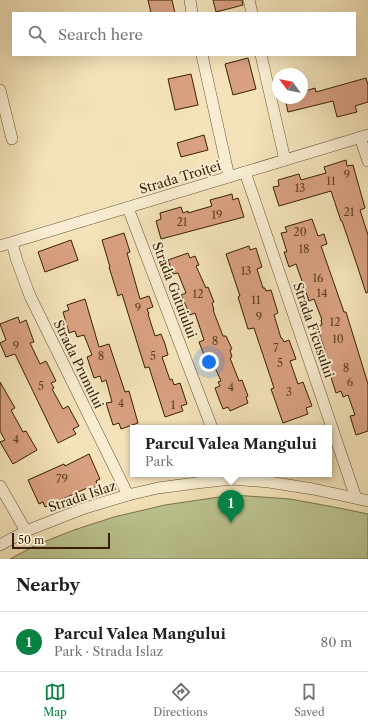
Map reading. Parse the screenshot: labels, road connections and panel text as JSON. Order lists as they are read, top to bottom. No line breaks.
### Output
{"streets":{"street":["Strada Troiței","Strada Gutuiului","Strada Ficusului","Strada Prunului","Strada Islaz"]},"crossings":[["Strada Troiței","Strada Gutuiului"],["Strada Troiței","Strada Ficusului"],["Strada Troiței","Strada Prunului"],["Strada Ficusului","Strada Islaz"],["Strada Prunului","Strada Islaz"]],"house_numbers":["9","11","13","21","19","21","20","18","13","16","14","12","11","9","9","12","10","8","9","7","8","5","5","8","6","5","4","3","4","1","4","79"],"scale_bar":"50 m","north":"top left","page":{"search":"Search here","popup":["Parcul Valea Mangului","Park"],"pins":"1","scale":"50 m","heading":"Nearby","list":[{"mark":"1","name":"Parcul Valea Mangului","note":"Park · Strada Islaz","value":"80 m"}],"nav":["Map","Directions","Saved"]}}
